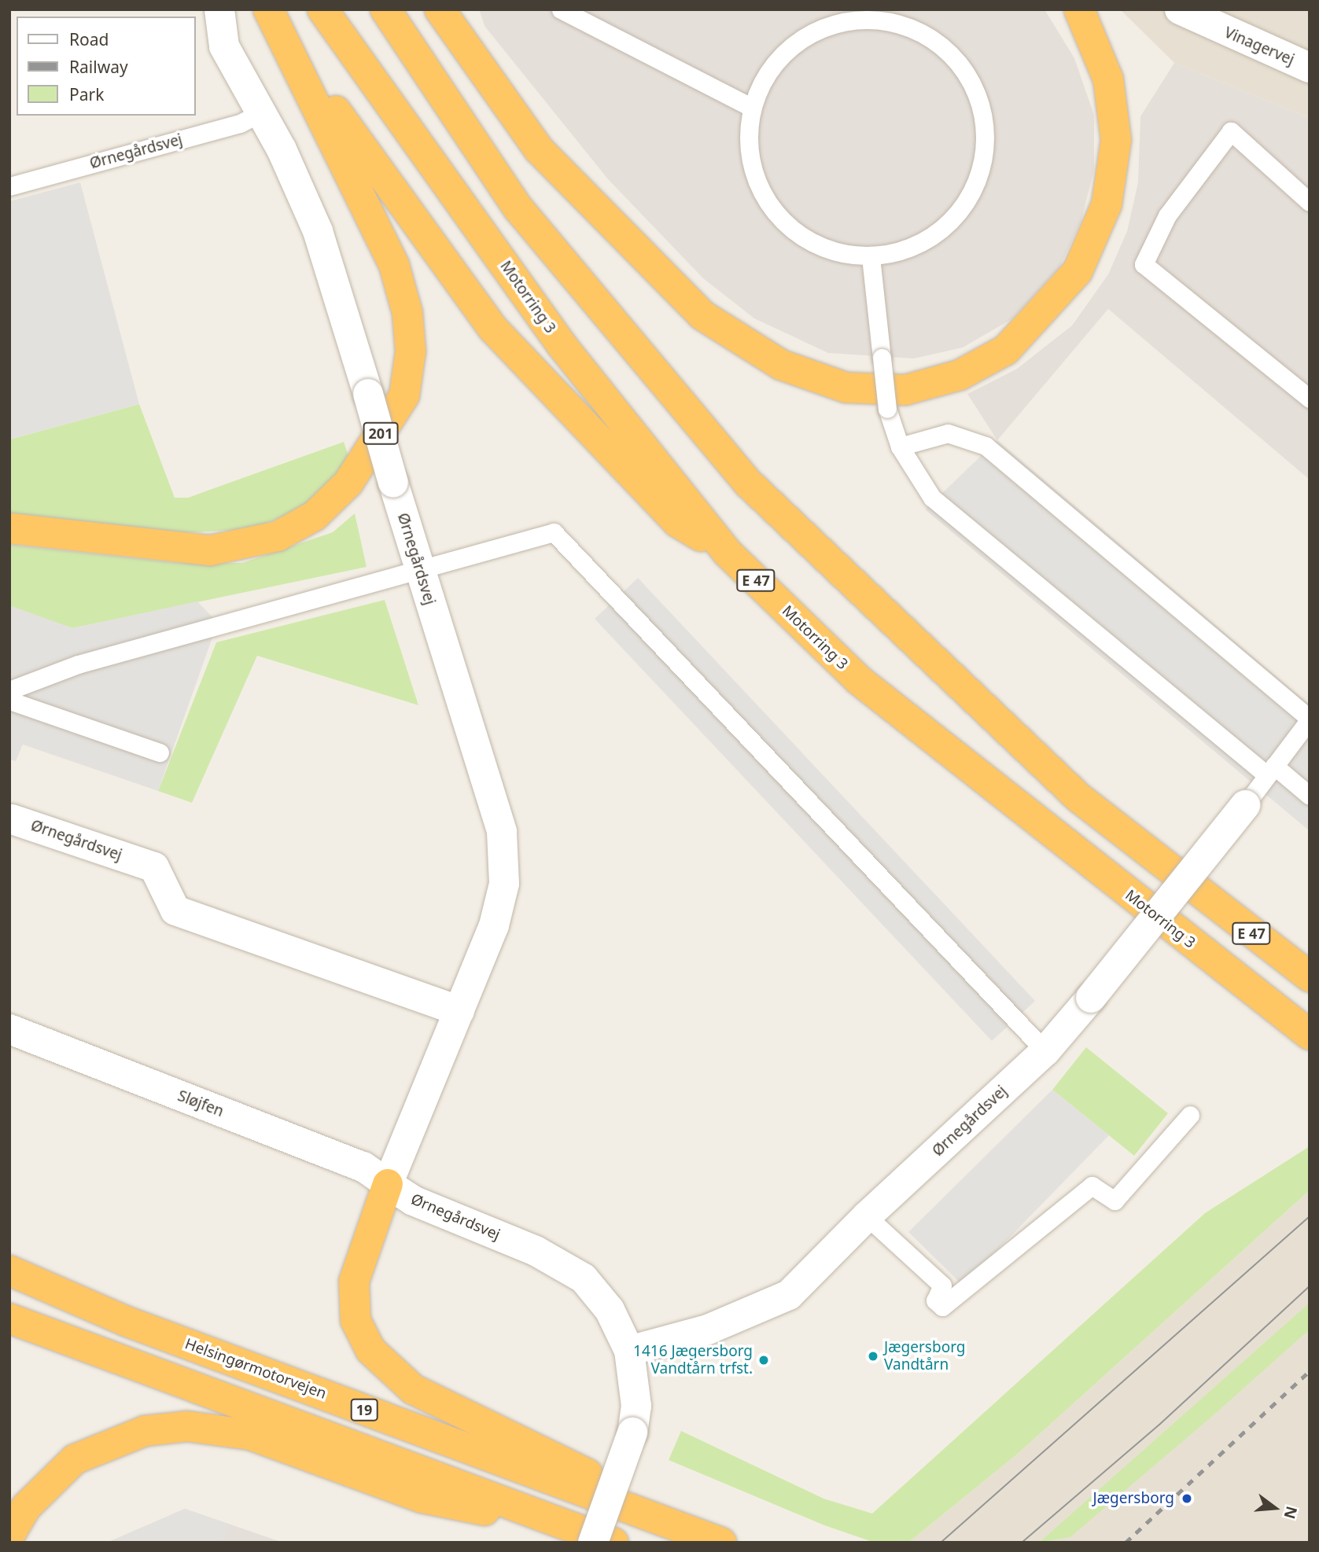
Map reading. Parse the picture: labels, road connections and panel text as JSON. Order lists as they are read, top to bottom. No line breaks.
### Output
{"streets":{"highway":["Motorring 3","201","E 47","Helsingørmotorvejen","19"],"street":["Vinagervej","Ørnegårdsvej","Sløjfen"]},"crossings":[["Ørnegårdsvej","Sløjfen"],["Ørnegårdsvej","19"]],"places":["Jægersborg Vandtårn","1416 Jægersborg Vandtårn trfst.","Jægersborg"],"legend":["Road","Railway","Park"],"north":"right"}
